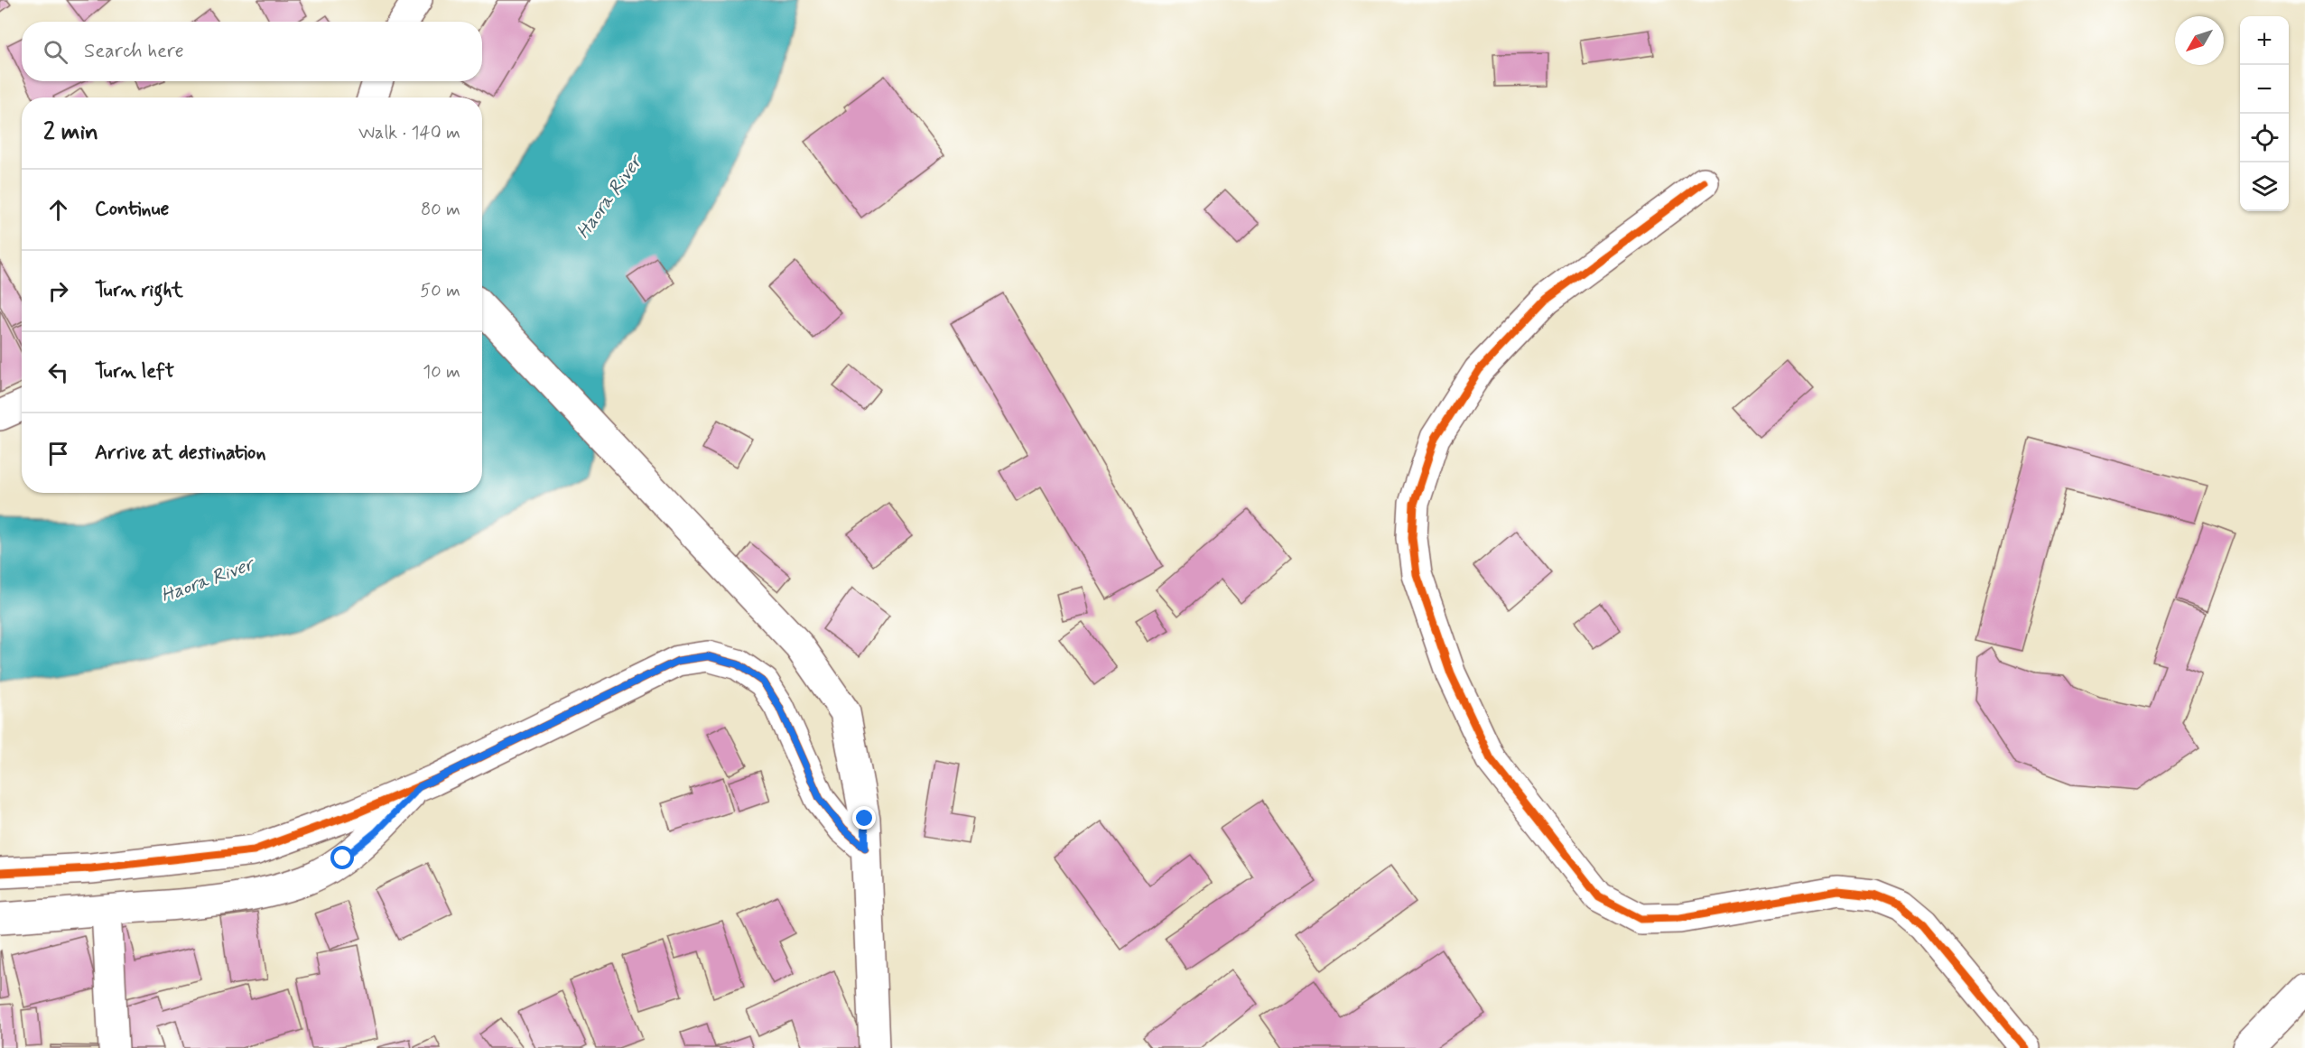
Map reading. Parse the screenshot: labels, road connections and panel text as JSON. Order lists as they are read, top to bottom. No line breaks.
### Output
{"water":["Haora River"],"north":"bottom left","page":{"map_buttons":["+","−"],"search":"Search here","heading":["2 min","Walk · 140 m"],"list":[["Continue","80 m"],["Turn right","50 m"],["Turn left","10 m"],"Arrive at destination"]}}
